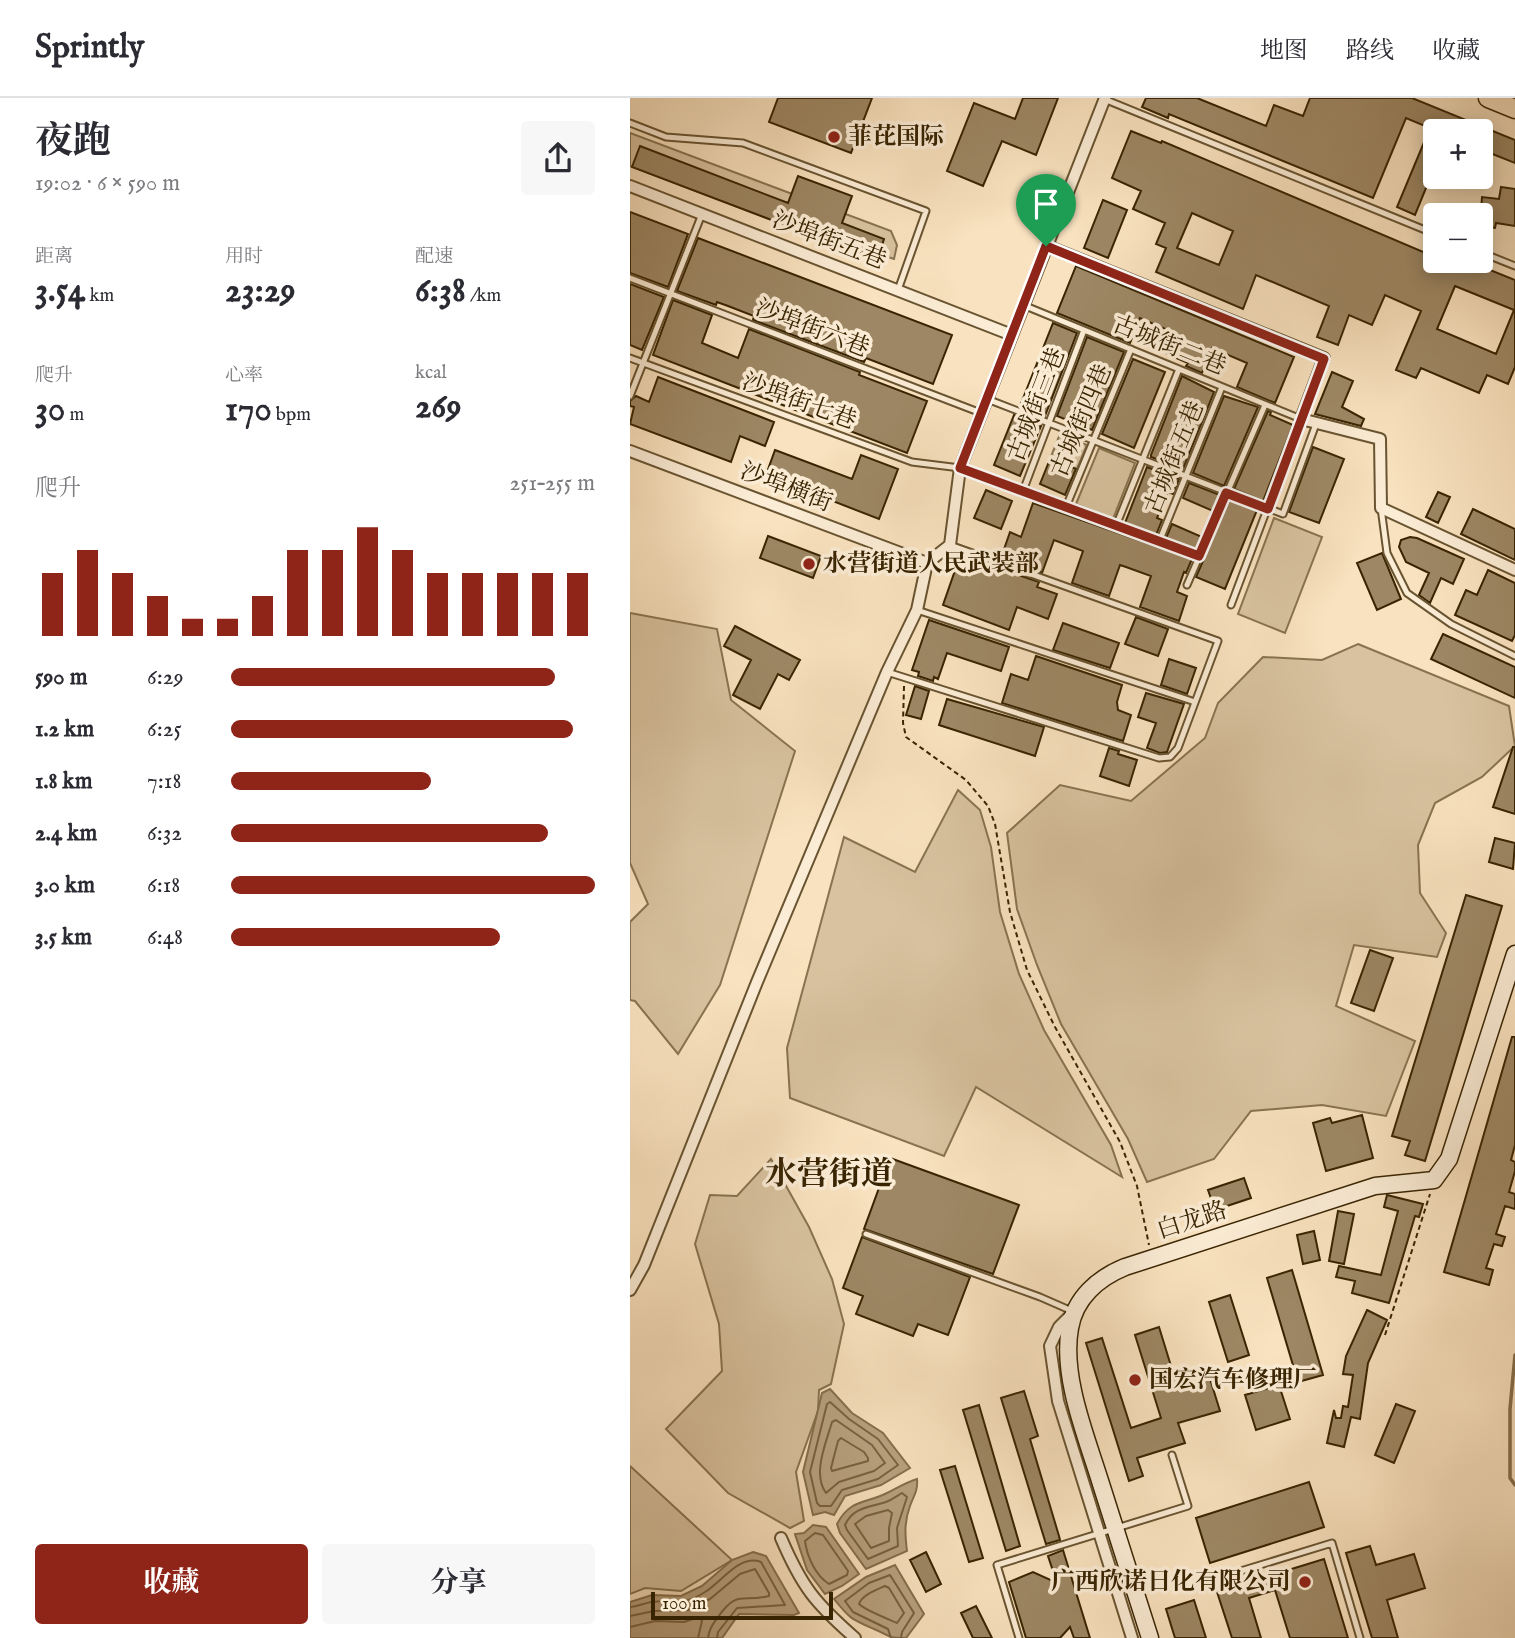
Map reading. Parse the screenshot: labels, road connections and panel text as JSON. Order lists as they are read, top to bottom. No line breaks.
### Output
{"streets":{"street":["沙埠街五巷","沙埠横街","白龙路"],"lane":["沙埠街六巷","古城街二巷","沙埠街七巷","古城街三巷","古城街四巷","古城街五巷"]},"crossings":[["古城街二巷","古城街三巷"],["古城街二巷","古城街四巷"],["古城街二巷","古城街五巷"],["沙埠街七巷","古城街三巷"],["沙埠街七巷","古城街四巷"],["沙埠街七巷","古城街五巷"]],"districts":["水营街道"],"places":["菲芘国际","水营街道人民武装部","国宏汽车修理厂","广西欣诺日化有限公司"],"scale_bar":"100 m","page":{"header":"Sprintly","nav":["地图","路线","收藏"],"heading":["夜跑","19:02 · 6 × 590 m"],"map_buttons":["+","−"],"stats":[["距离","3.54 km"],["用时","23:29"],["配速","6:38 /km"],["爬升","30 m"],["心率","170 bpm"],["kcal","269"]],"chart":["爬升","251–255 m"],"list":[{"name":"590 m","note":"6:29"},{"name":"1.2 km","note":"6:25"},{"name":"1.8 km","note":"7:18"},{"name":"2.4 km","note":"6:32"},{"name":"3.0 km","note":"6:18"},{"name":"3.5 km","note":"6:48"}],"buttons":["收藏","分享"],"scale":"100 m"}}
